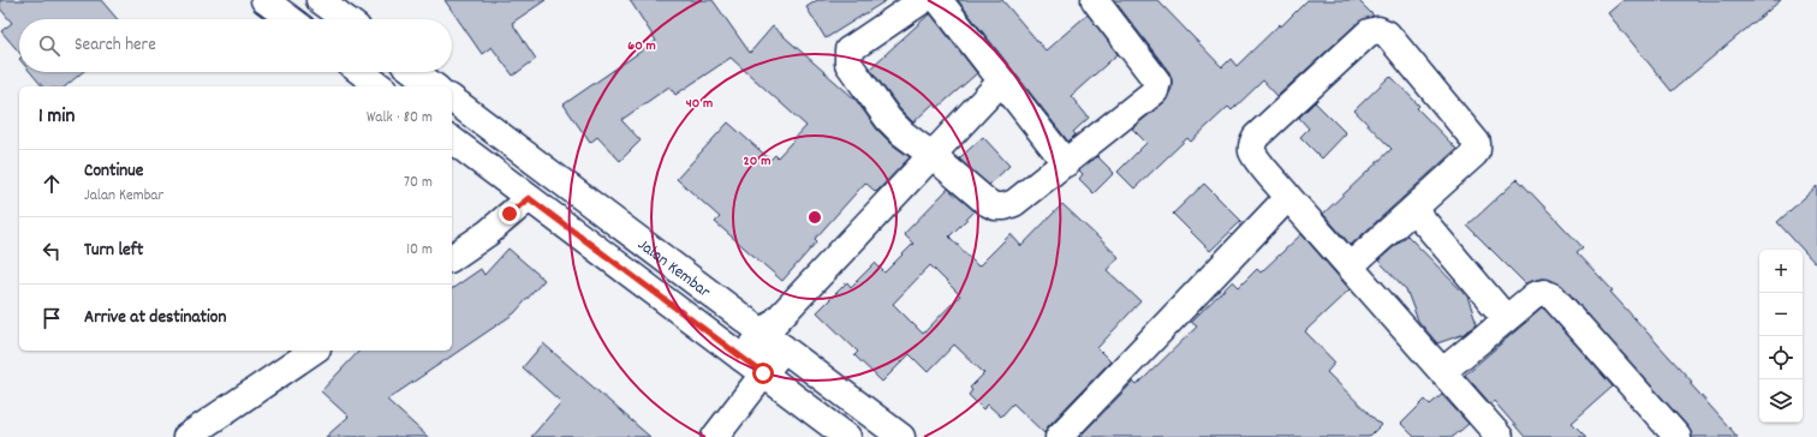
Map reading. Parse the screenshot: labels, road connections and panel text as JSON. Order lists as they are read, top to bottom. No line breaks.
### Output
{"streets":{"street":["Jalan Kembar"]},"page":{"search":"Search here","heading":["1 min","Walk · 80 m"],"list":[["Continue","Jalan Kembar","70 m"],["Turn left","10 m"],"Arrive at destination"],"map_buttons":["+","−"]},"rings":["60 m","40 m","20 m"]}
